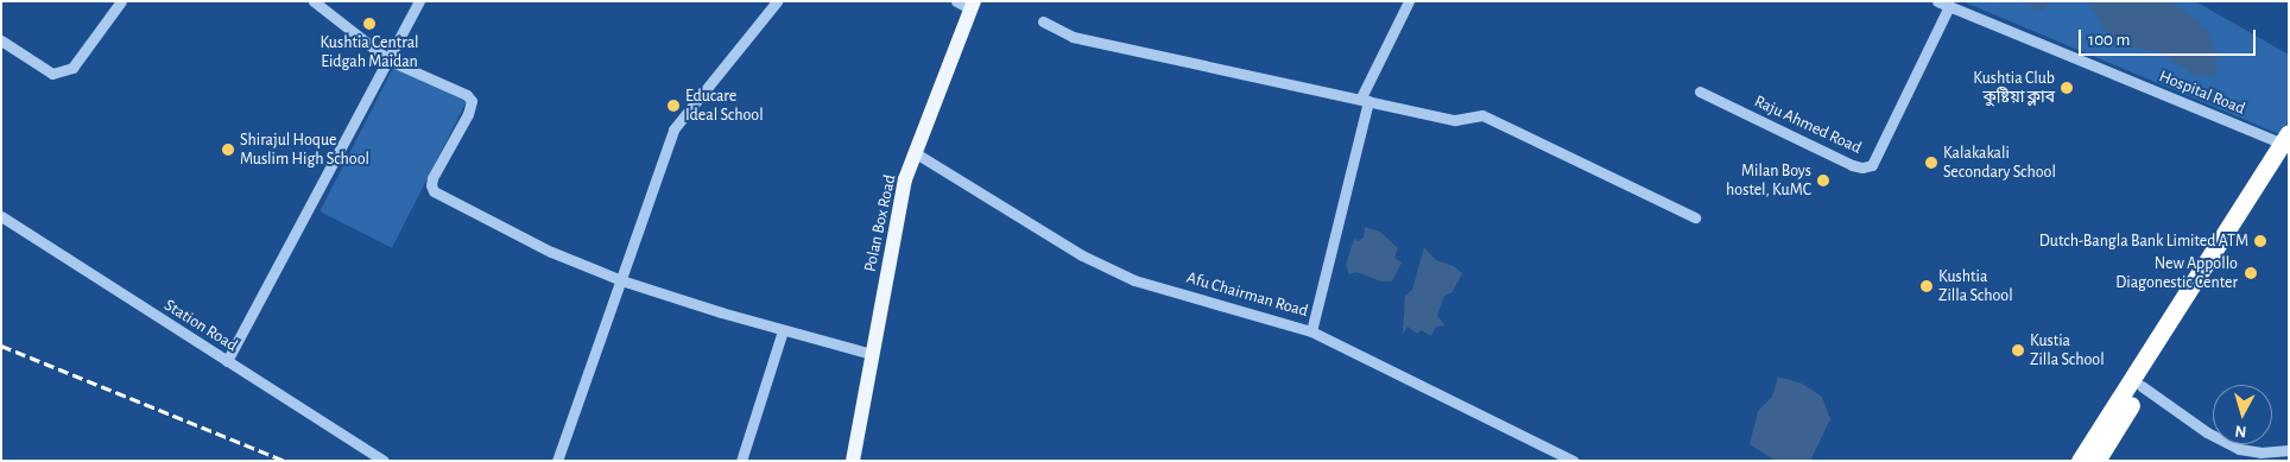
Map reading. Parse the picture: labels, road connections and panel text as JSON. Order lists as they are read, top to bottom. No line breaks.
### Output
{"streets":{"main road":["Polan Box Road"],"street":["Hospital Road","Raju Ahmed Road","Afu Chairman Road","Station Road"]},"crossings":[["Hospital Road","Raju Ahmed Road"],["Polan Box Road","Afu Chairman Road"]],"places":["Kushtia Central Eidgah Maidan","Kushtia Club কুষ্টিয়া ক্লাব","Educare Ideal School","Shirajul Hoque Muslim High School","Kalakakali Secondary School","Milan Boys hostel, KuMC","Dutch-Bangla Bank Limited ATM","New Appollo Diagonestic Center","Kushtia Zilla School","Kustia Zilla School"],"scale_bar":"100 m","north":"bottom"}
